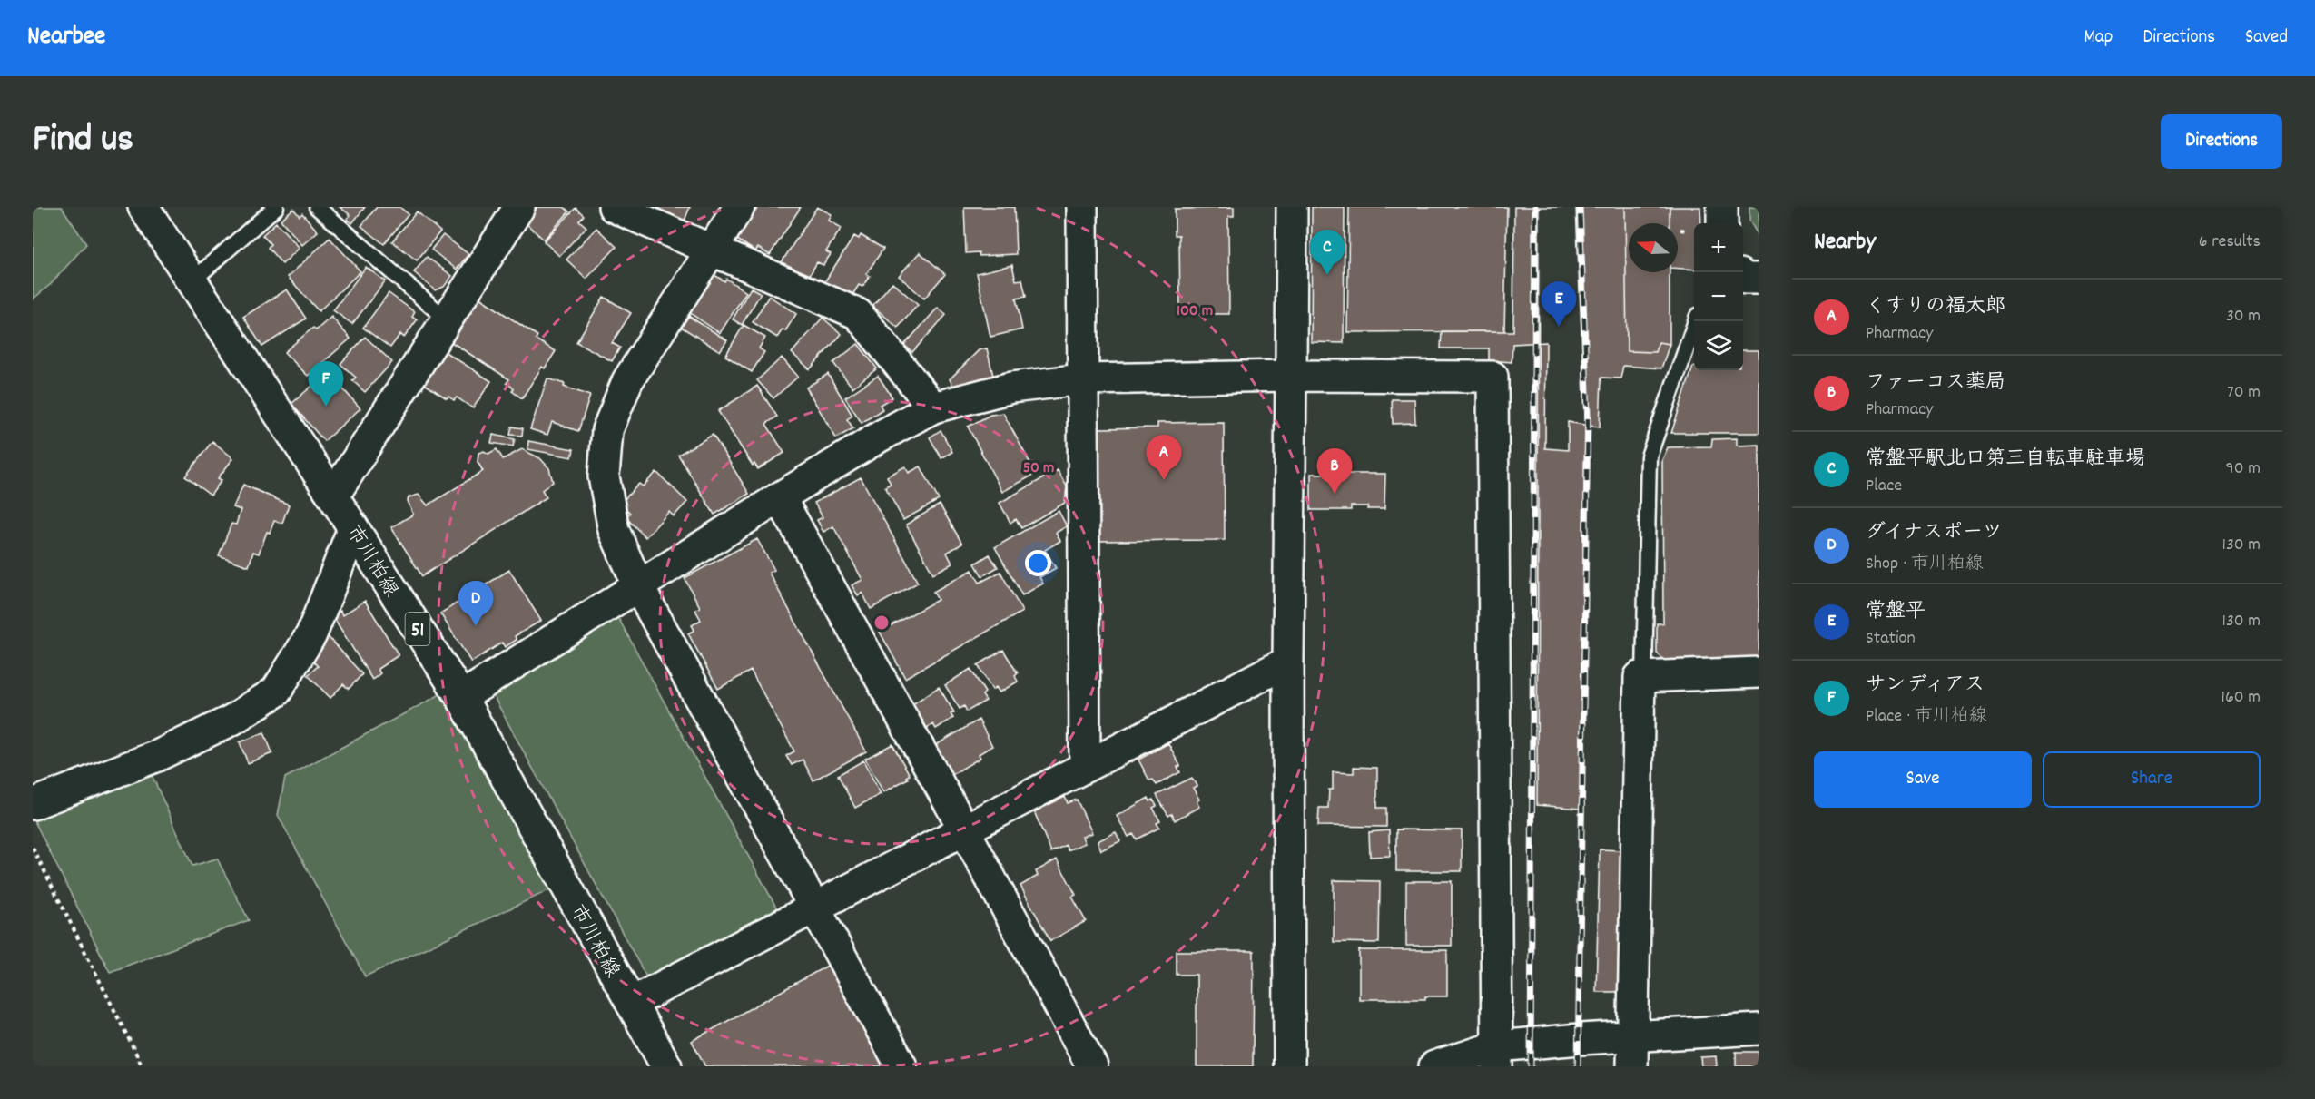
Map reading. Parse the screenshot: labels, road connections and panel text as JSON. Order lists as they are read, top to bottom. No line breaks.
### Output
{"streets":{"street":["市川柏線","51"]},"north":"left","page":{"header":"Nearbee","nav":["Map","Directions","Saved"],"title":"Find us","buttons":["Directions",["Save","Share"]],"heading":["Nearby","6 results"],"map_buttons":["+","−"],"pins":["C","E","F","A","B","D"],"list":[{"mark":"A","name":"くすりの福太郎","note":"Pharmacy","value":"30 m"},{"mark":"B","name":"ファーコス薬局","note":"Pharmacy","value":"70 m"},{"mark":"C","name":"常盤平駅北口第三自転車駐車場","note":"Place","value":"90 m"},{"mark":"D","name":"ダイナスポーツ","note":"Shop · 市川柏線","value":"130 m"},{"mark":"E","name":"常盤平","note":"Station","value":"130 m"},{"mark":"F","name":"サンディアス","note":"Place · 市川柏線","value":"160 m"}]},"rings":["100 m","50 m"]}
